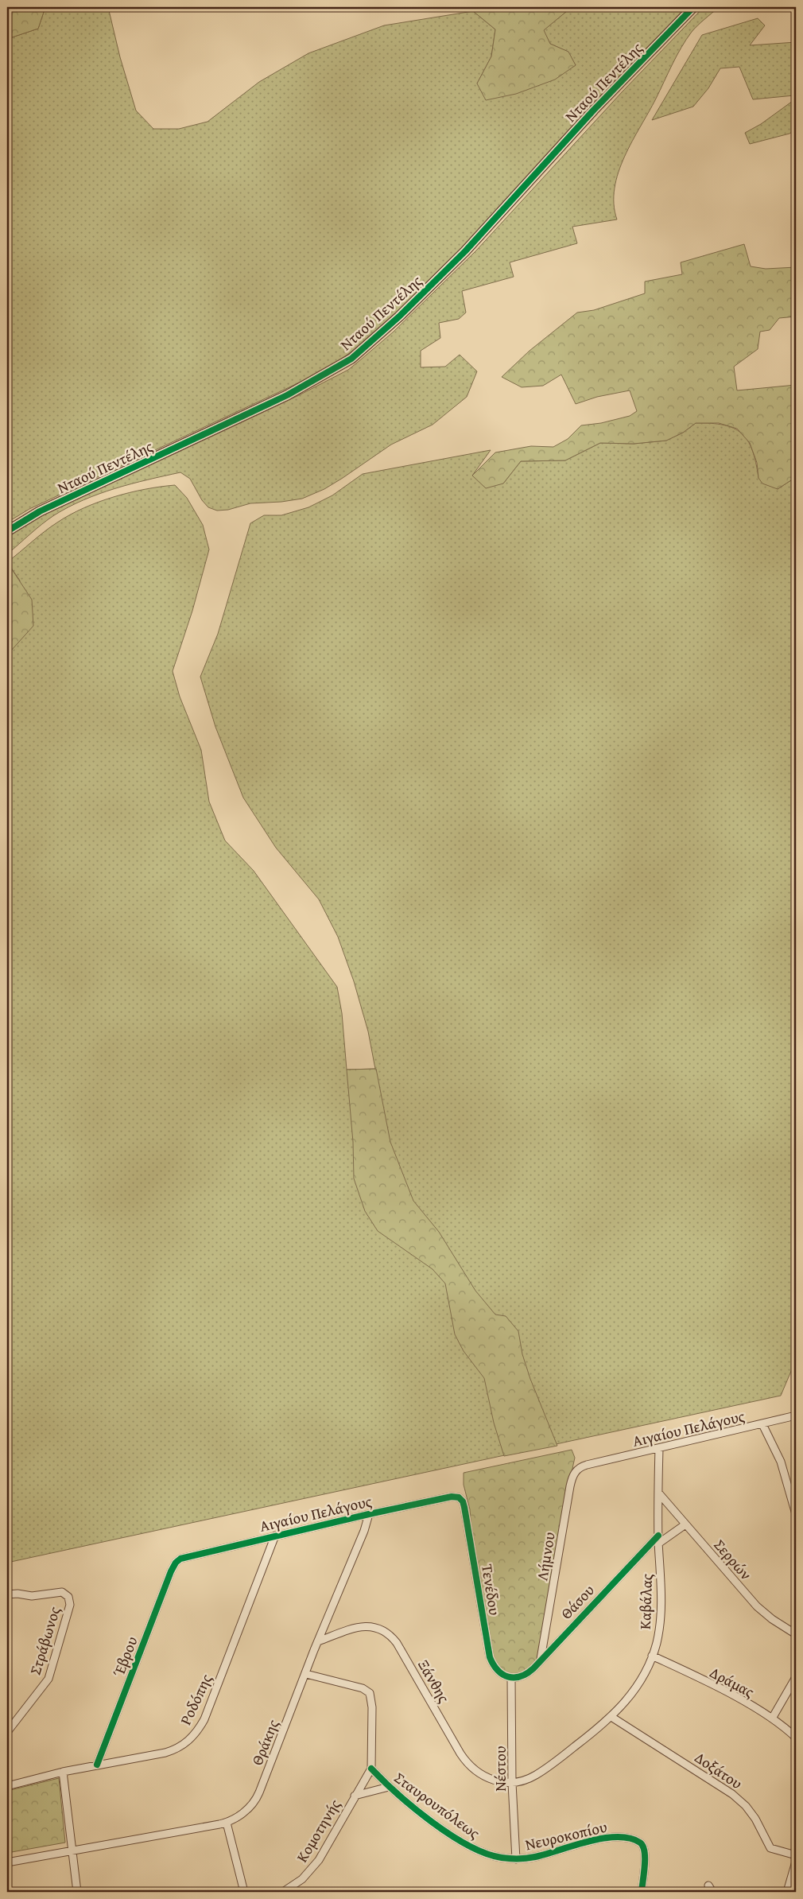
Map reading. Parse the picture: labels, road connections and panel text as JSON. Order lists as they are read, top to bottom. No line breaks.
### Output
{"streets":{"street":["Νταού Πεντέλης","Αιγαίου Πελάγους","Λήμνου","Σερρών","Τενέδου","Θάσου","Καβάλας","Στράβωνος","Έβρου","Ξάνθης","Δράμας","Ροδόπης","Θράκης","Νέστου","Δοξάτου","Σταυρουπόλεως","Κομοτηνής","Νευροκοπίου"]},"crossings":[["Αιγαίου Πελάγους","Λήμνου"],["Αιγαίου Πελάγους","Τενέδου"],["Αιγαίου Πελάγους","Καβάλας"],["Αιγαίου Πελάγους","Έβρου"],["Αιγαίου Πελάγους","Ροδόπης"],["Αιγαίου Πελάγους","Θράκης"],["Λήμνου","Θάσου"],["Σερρών","Θάσου"],["Σερρών","Καβάλας"],["Τενέδου","Θάσου"],["Τενέδου","Νέστου"],["Θάσου","Καβάλας"],["Θάσου","Νέστου"],["Καβάλας","Ξάνθης"],["Καβάλας","Δράμας"],["Καβάλας","Νέστου"],["Καβάλας","Δοξάτου"],["Έβρου","Ροδόπης"],["Ξάνθης","Θράκης"],["Ξάνθης","Νέστου"],["Νέστου","Σταυρουπόλεως"],["Νέστου","Νευροκοπίου"],["Σταυρουπόλεως","Κομοτηνής"],["Σταυρουπόλεως","Νευροκοπίου"]]}
